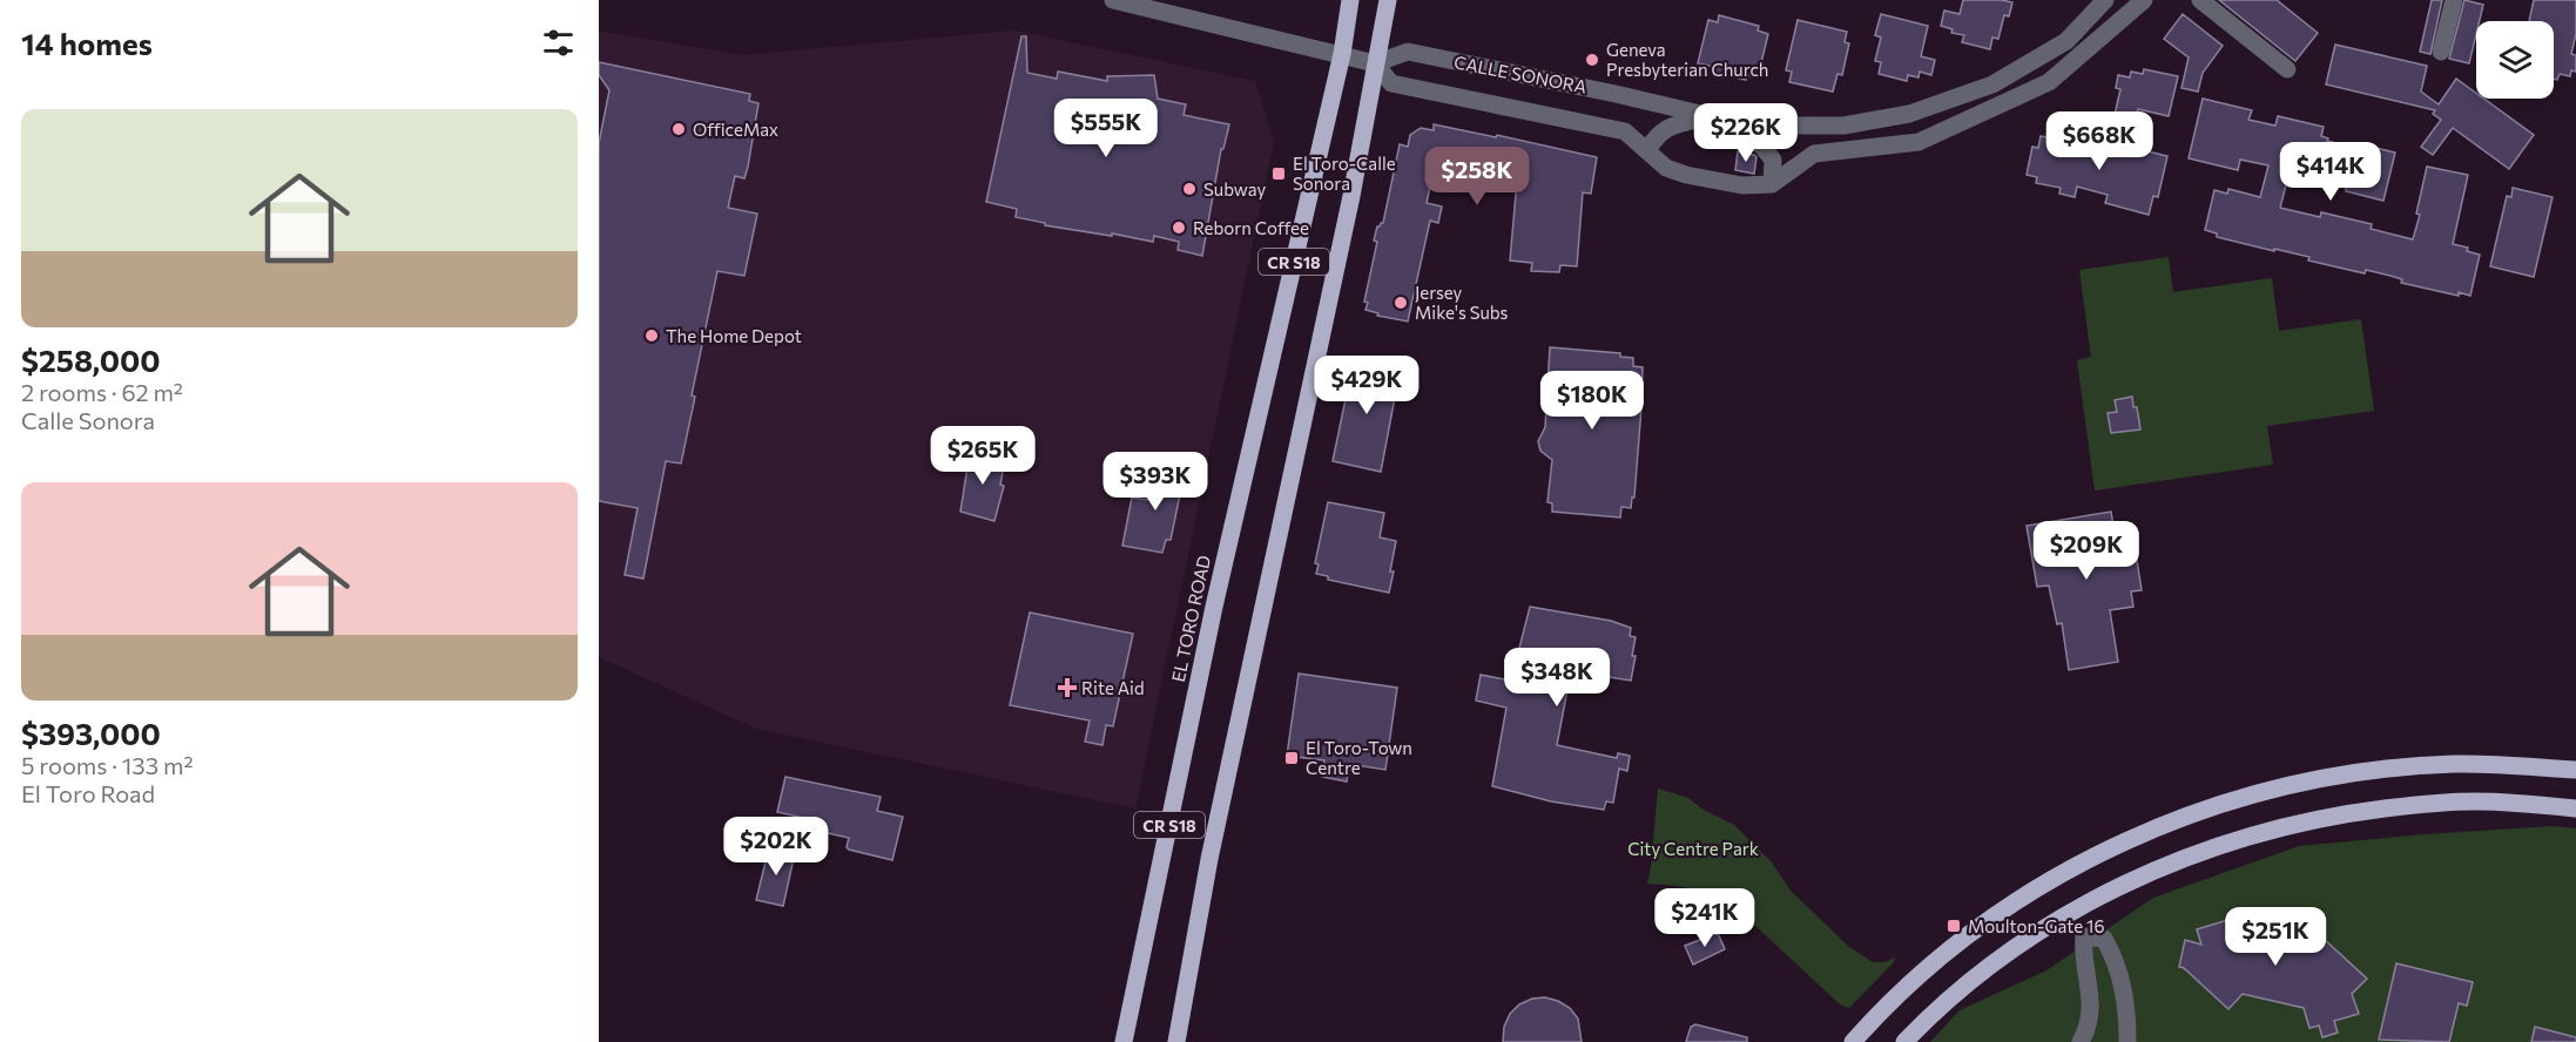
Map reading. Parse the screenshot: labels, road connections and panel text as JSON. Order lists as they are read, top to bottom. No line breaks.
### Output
{"streets":{"main road":["CR S18","EL TORO ROAD"],"street":["CALLE SONORA"]},"crossings":[["CALLE SONORA","CR S18"],["CALLE SONORA","EL TORO ROAD"]],"parks":["City Centre Park"],"places":{"other":["Geneva Presbyterian Church","OfficeMax","Subway","Reborn Coffee","Jersey Mike's Subs","The Home Depot"],"transit":["El Toro-Calle Sonora","El Toro-Town Centre","Moulton-Gate 16"],"health":["Rite Aid"]},"page":{"heading":"14 homes","list":[{"name":"$258,000","note":"2 rooms · 62 m² · Calle Sonora"},{"name":"$393,000","note":"5 rooms · 133 m² · El Toro Road"}],"price":["$555K","$226K","$668K","$414K","$258K","$429K","$180K","$265K","$393K","$209K","$348K","$202K","$241K","$251K"]}}
